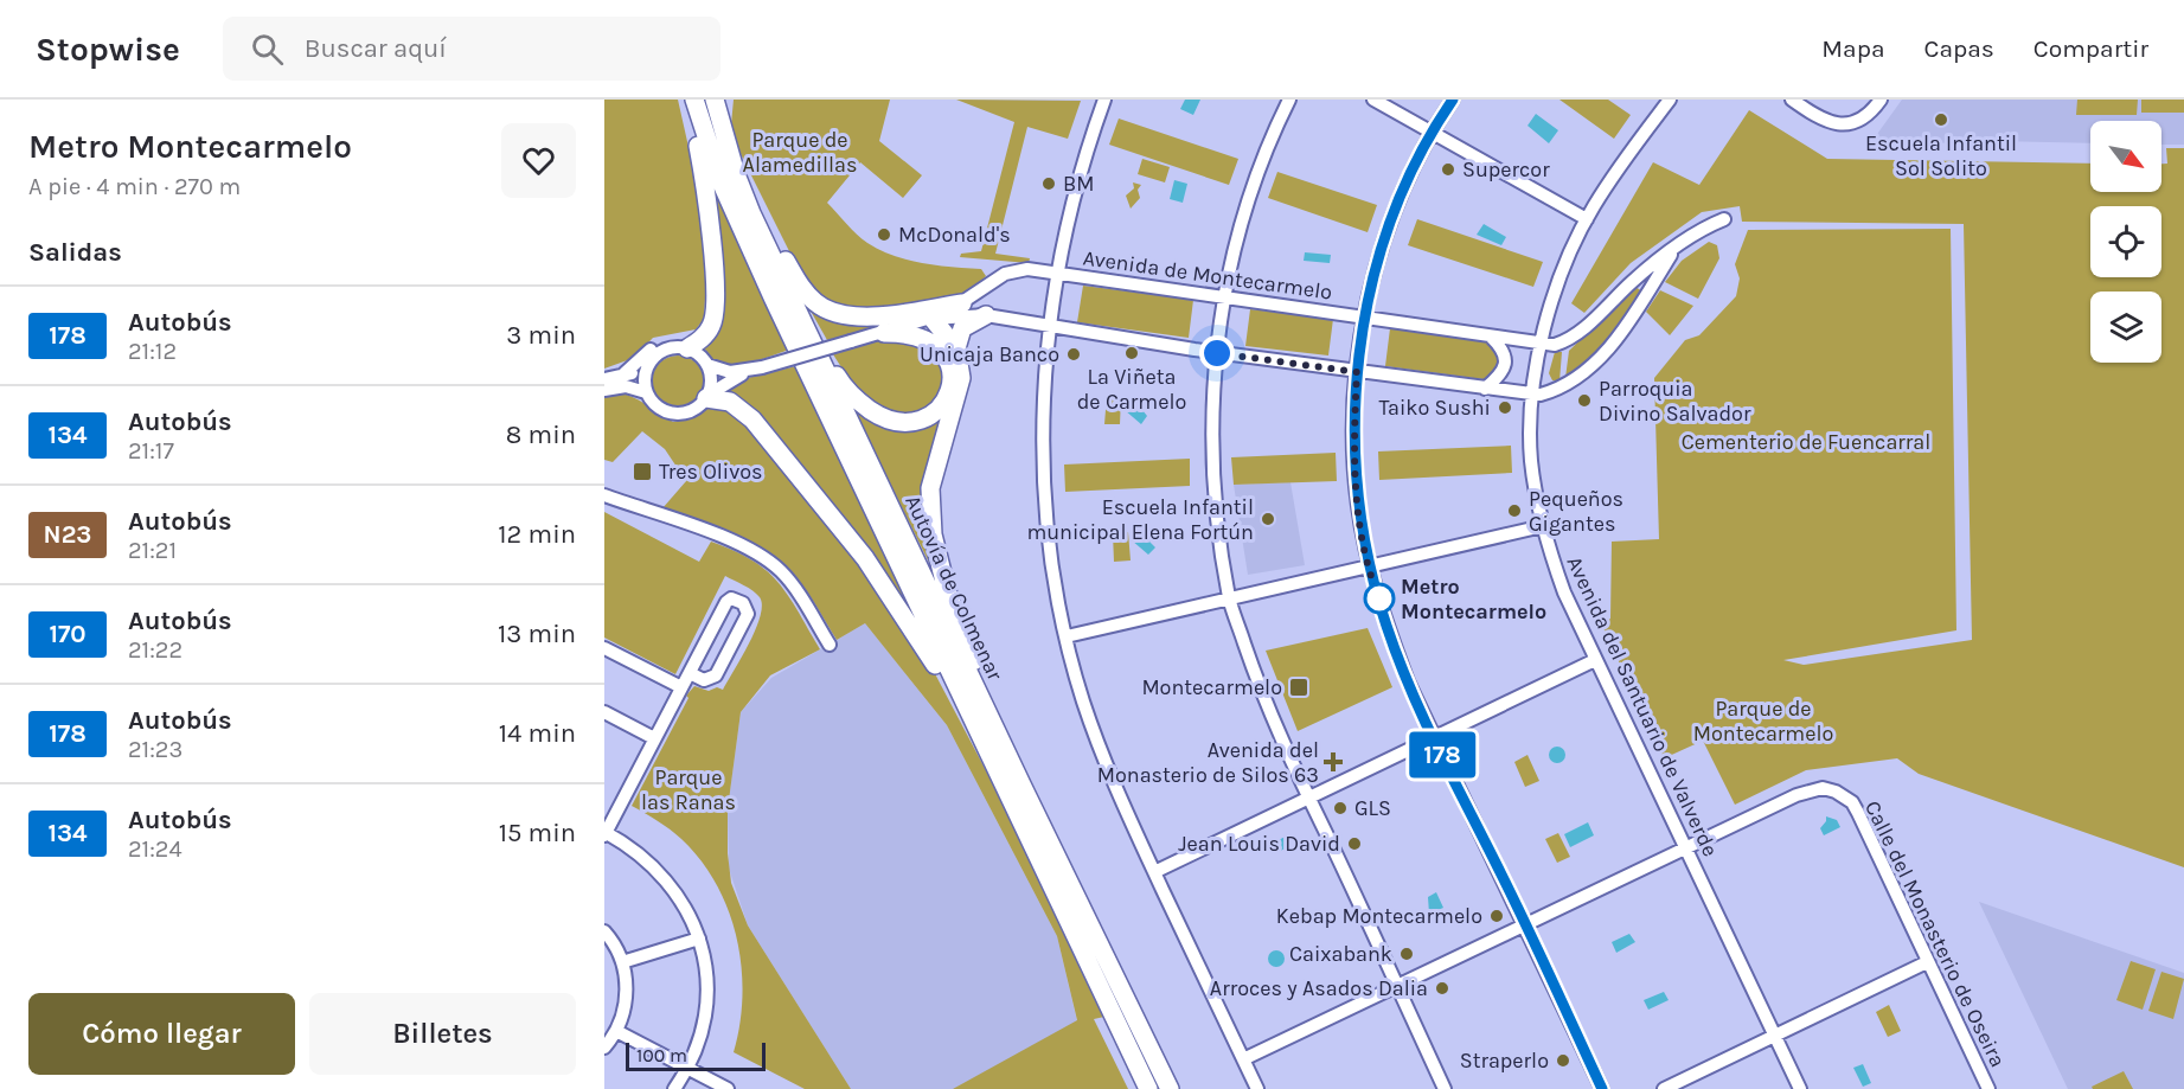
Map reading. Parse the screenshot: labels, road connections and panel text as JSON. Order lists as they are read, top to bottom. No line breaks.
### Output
{"streets":{"highway":["Autovía de Colmenar"],"street":["Avenida de Montecarmelo","Avenida del Santuario de Valverde","Calle del Monasterio de Oseira"]},"crossings":[["Avenida de Montecarmelo","Avenida del Santuario de Valverde"],["Avenida del Santuario de Valverde","Calle del Monasterio de Oseira"]],"parks":["Parque de Alamedillas","Cementerio de Fuencarral","Parque de Montecarmelo","Parque las Ranas"],"places":{"other":["Escuela Infantil Sol Solito","Supercor","BM","McDonald's","La Viñeta de Carmelo","Unicaja Banco","Parroquia Divino Salvador","Taiko Sushi","Pequeños Gigantes","Escuela Infantil municipal Elena Fortún","Metro Montecarmelo","GLS","Jean Louis David","Kebap Montecarmelo","Caixabank","Arroces y Asados Dalia","Straperlo"],"transit":["Tres Olivos","Montecarmelo"],"health":["Avenida del Monasterio de Silos 63"]},"lines":["bus line 178"],"scale_bar":"100 m","north":"bottom right","page":{"header":"Stopwise","search":"Buscar aquí","nav":["Mapa","Capas","Compartir"],"heading":[["Metro Montecarmelo","A pie · 4 min · 270 m"],"Salidas"],"on_map":"178","list":[{"mark":"178","name":"Autobús","note":"21:12","value":"3 min"},{"mark":"134","name":"Autobús","note":"21:17","value":"8 min"},{"mark":"N23","name":"Autobús","note":"21:21","value":"12 min"},{"mark":"170","name":"Autobús","note":"21:22","value":"13 min"},{"mark":"178","name":"Autobús","note":"21:23","value":"14 min"},{"mark":"134","name":"Autobús","note":"21:24","value":"15 min"}],"buttons":["Cómo llegar","Billetes"],"scale":"100 m"}}
